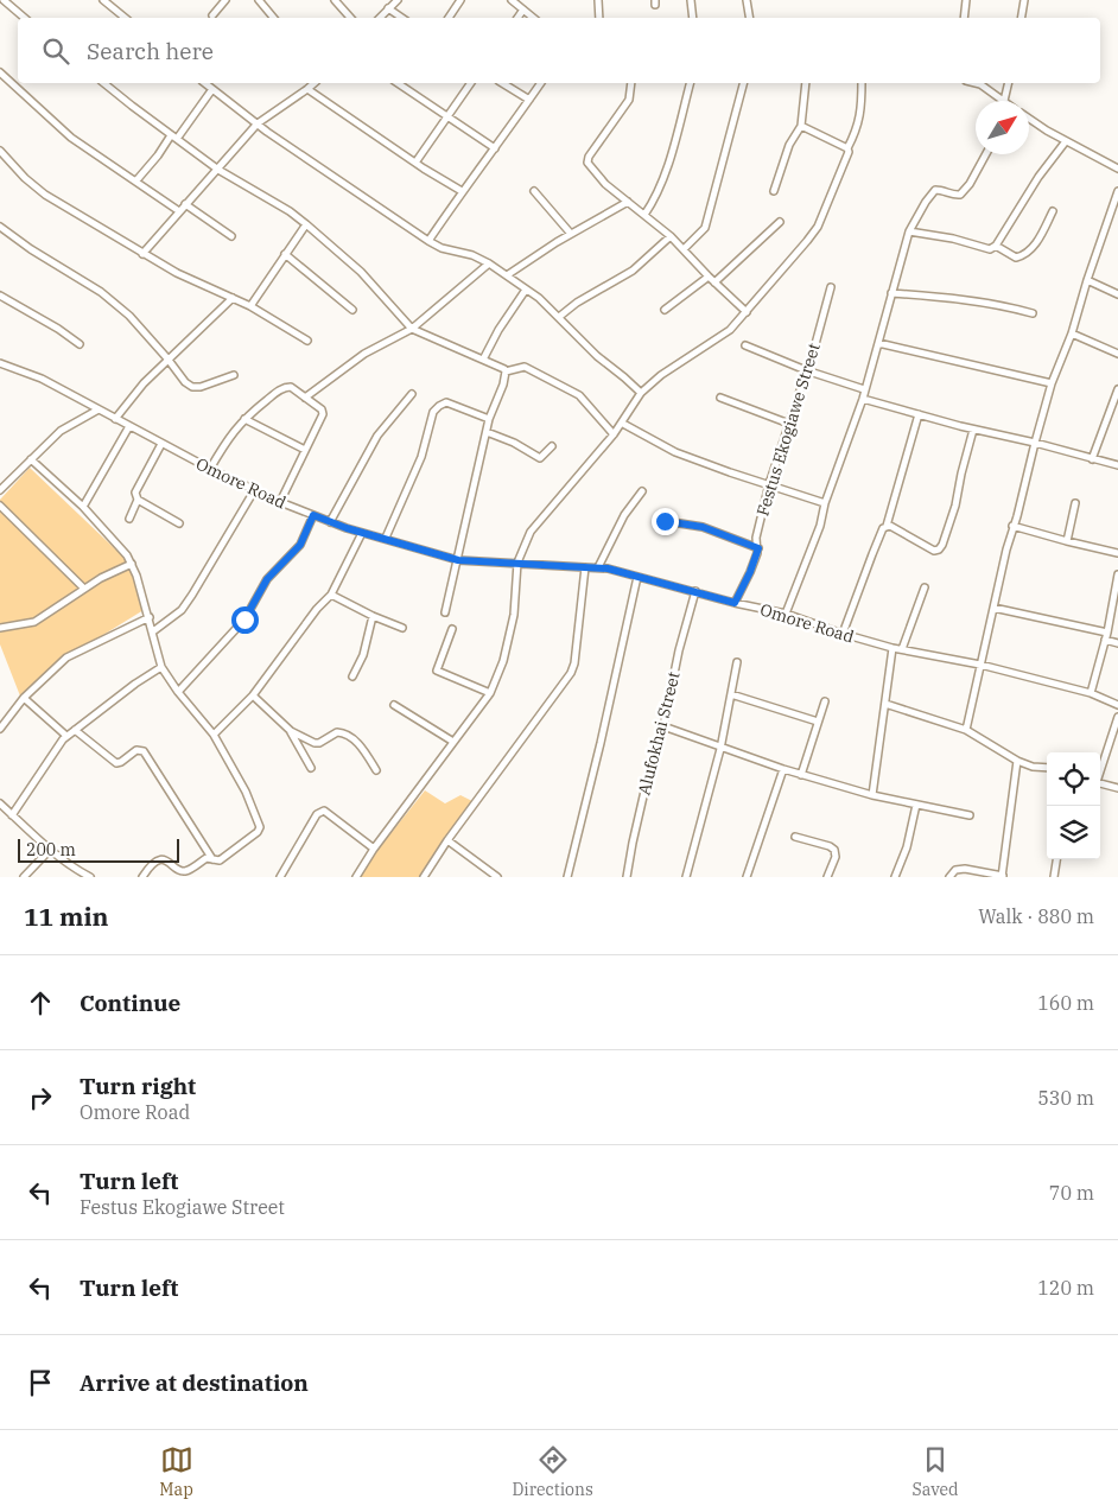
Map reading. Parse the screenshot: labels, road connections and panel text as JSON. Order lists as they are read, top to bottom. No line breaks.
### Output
{"streets":{"street":["Festus Ekogiawe Street","Omore Road","Alufokhai Street"]},"crossings":[["Festus Ekogiawe Street","Omore Road"],["Omore Road","Alufokhai Street"]],"scale_bar":"200 m","north":"top right","page":{"search":"Search here","scale":"200 m","heading":["11 min","Walk · 880 m"],"list":[["Continue","160 m"],["Turn right","Omore Road","530 m"],["Turn left","Festus Ekogiawe Street","70 m"],["Turn left","120 m"],"Arrive at destination"],"nav":["Map","Directions","Saved"]}}
